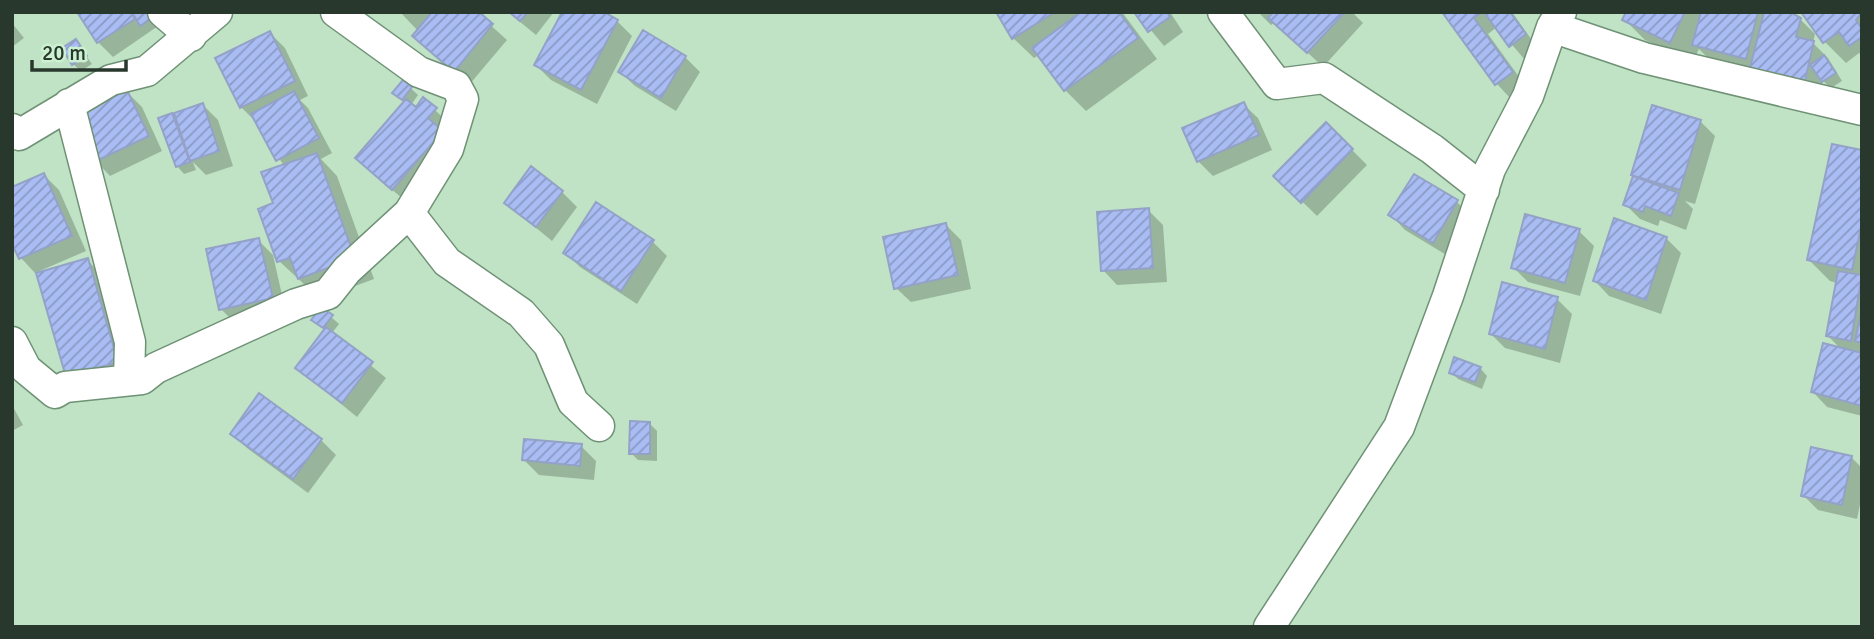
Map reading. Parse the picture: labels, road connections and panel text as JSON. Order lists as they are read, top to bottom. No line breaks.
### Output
{"scale_bar":"20 m"}
